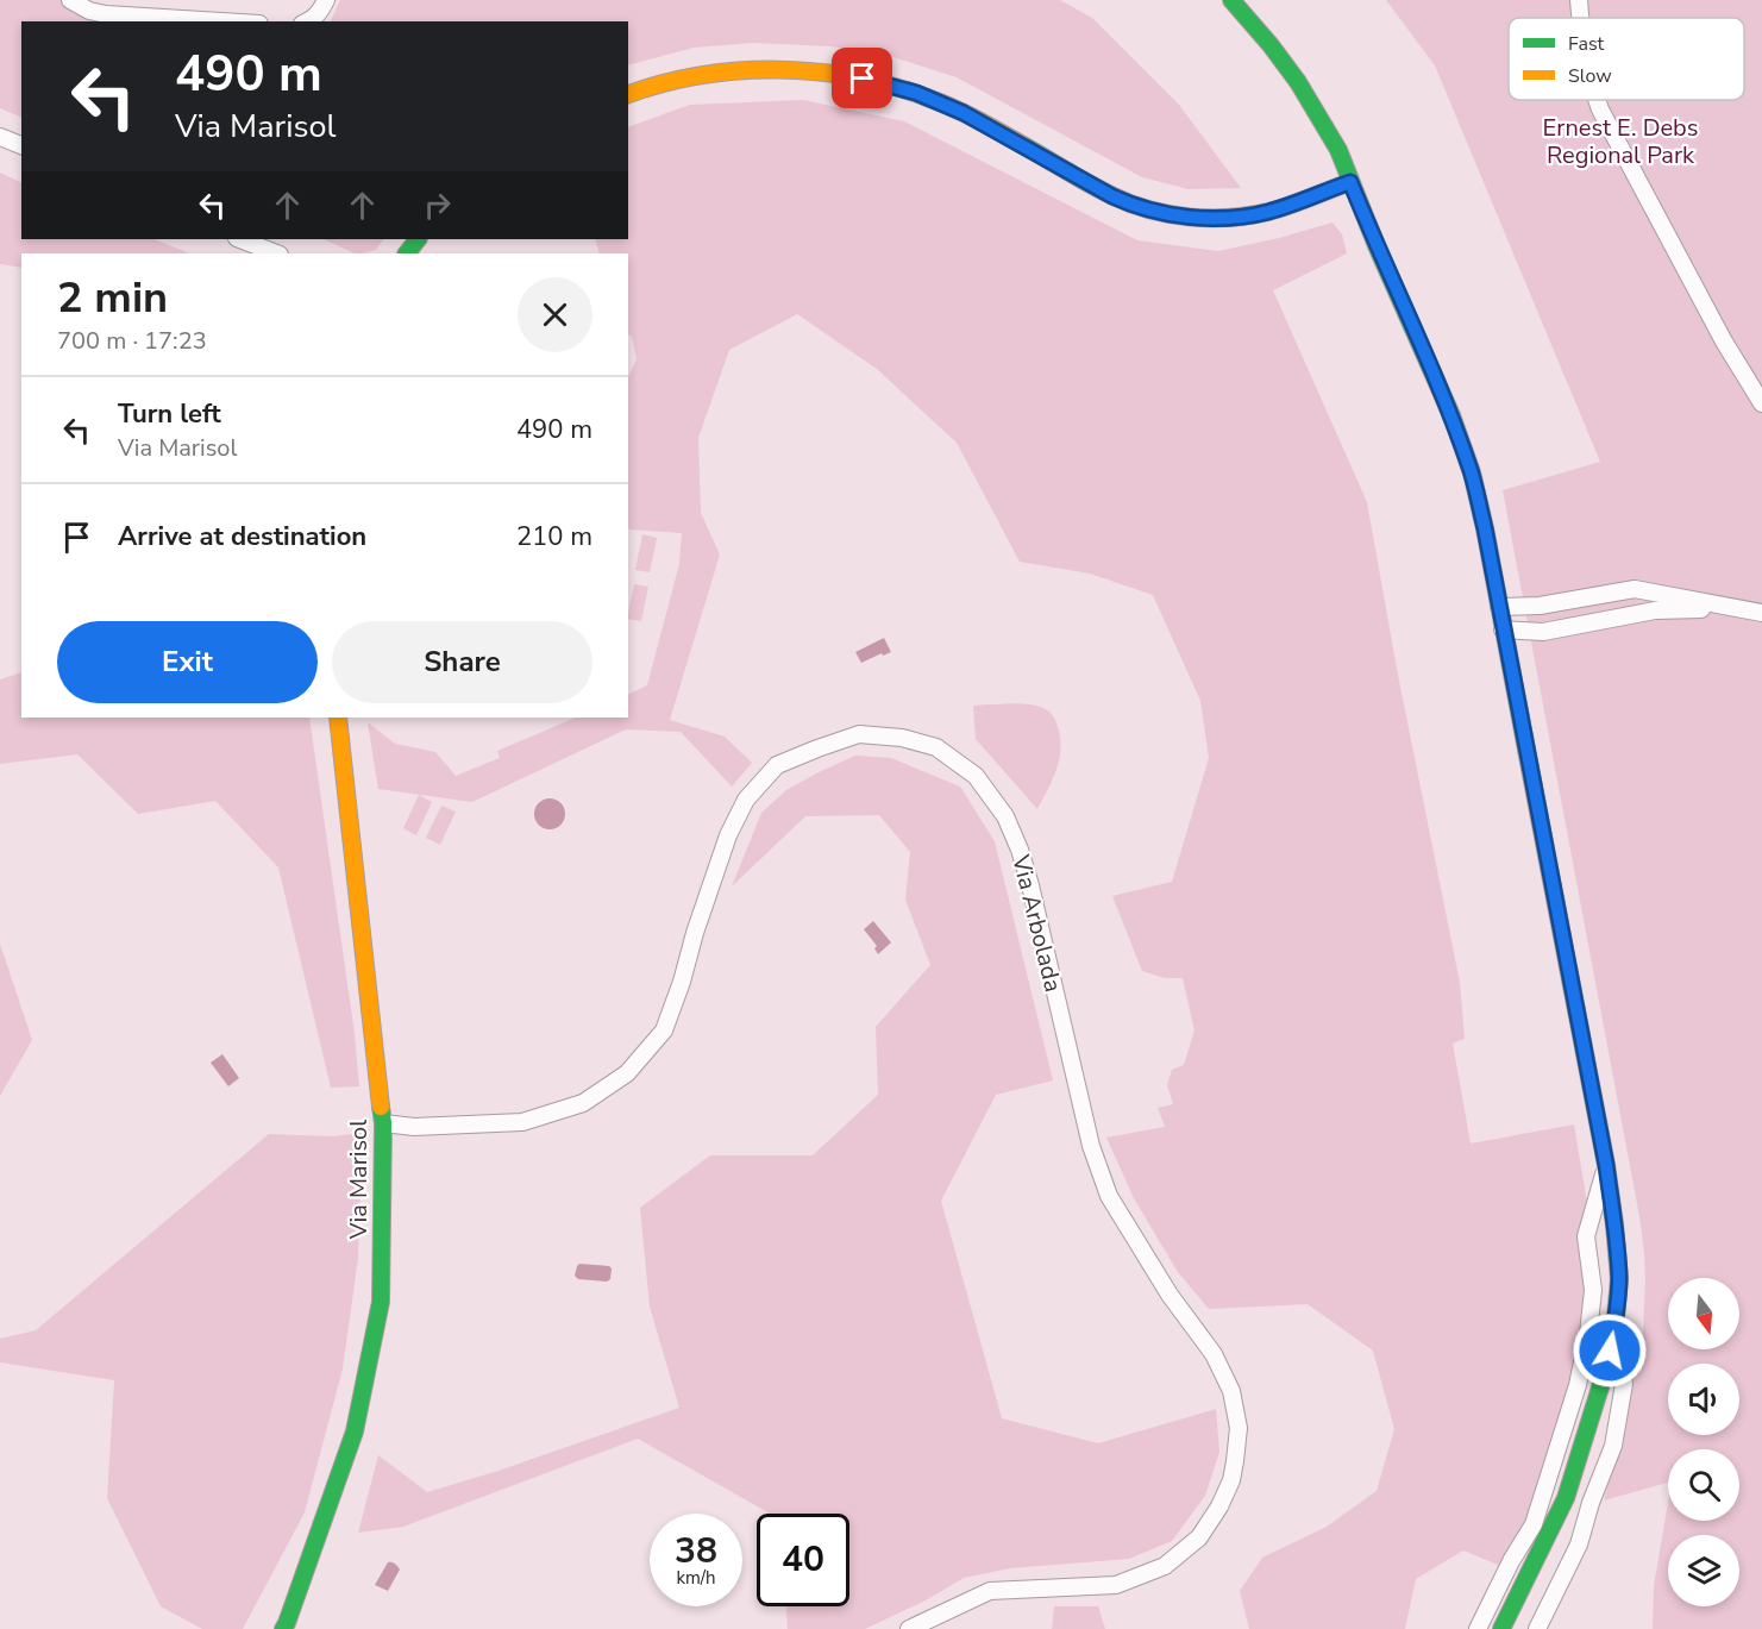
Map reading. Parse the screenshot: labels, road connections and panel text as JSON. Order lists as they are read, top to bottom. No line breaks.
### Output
{"streets":{"street":["Via Arbolada","Via Marisol"]},"crossings":[["Via Arbolada","Via Marisol"]],"parks":["Ernest E. Debs Regional Park"],"legend":["Fast","Slow"],"north":"bottom","page":{"turn":["490 m","Via Marisol"],"heading":["2 min","700 m · 17:23"],"list":[{"name":"Turn left","note":"Via Marisol","value":"490 m"},{"name":"Arrive at destination","value":"210 m"}],"buttons":["Exit","Share"],"speed":"38 km/h","limit":"40"}}
